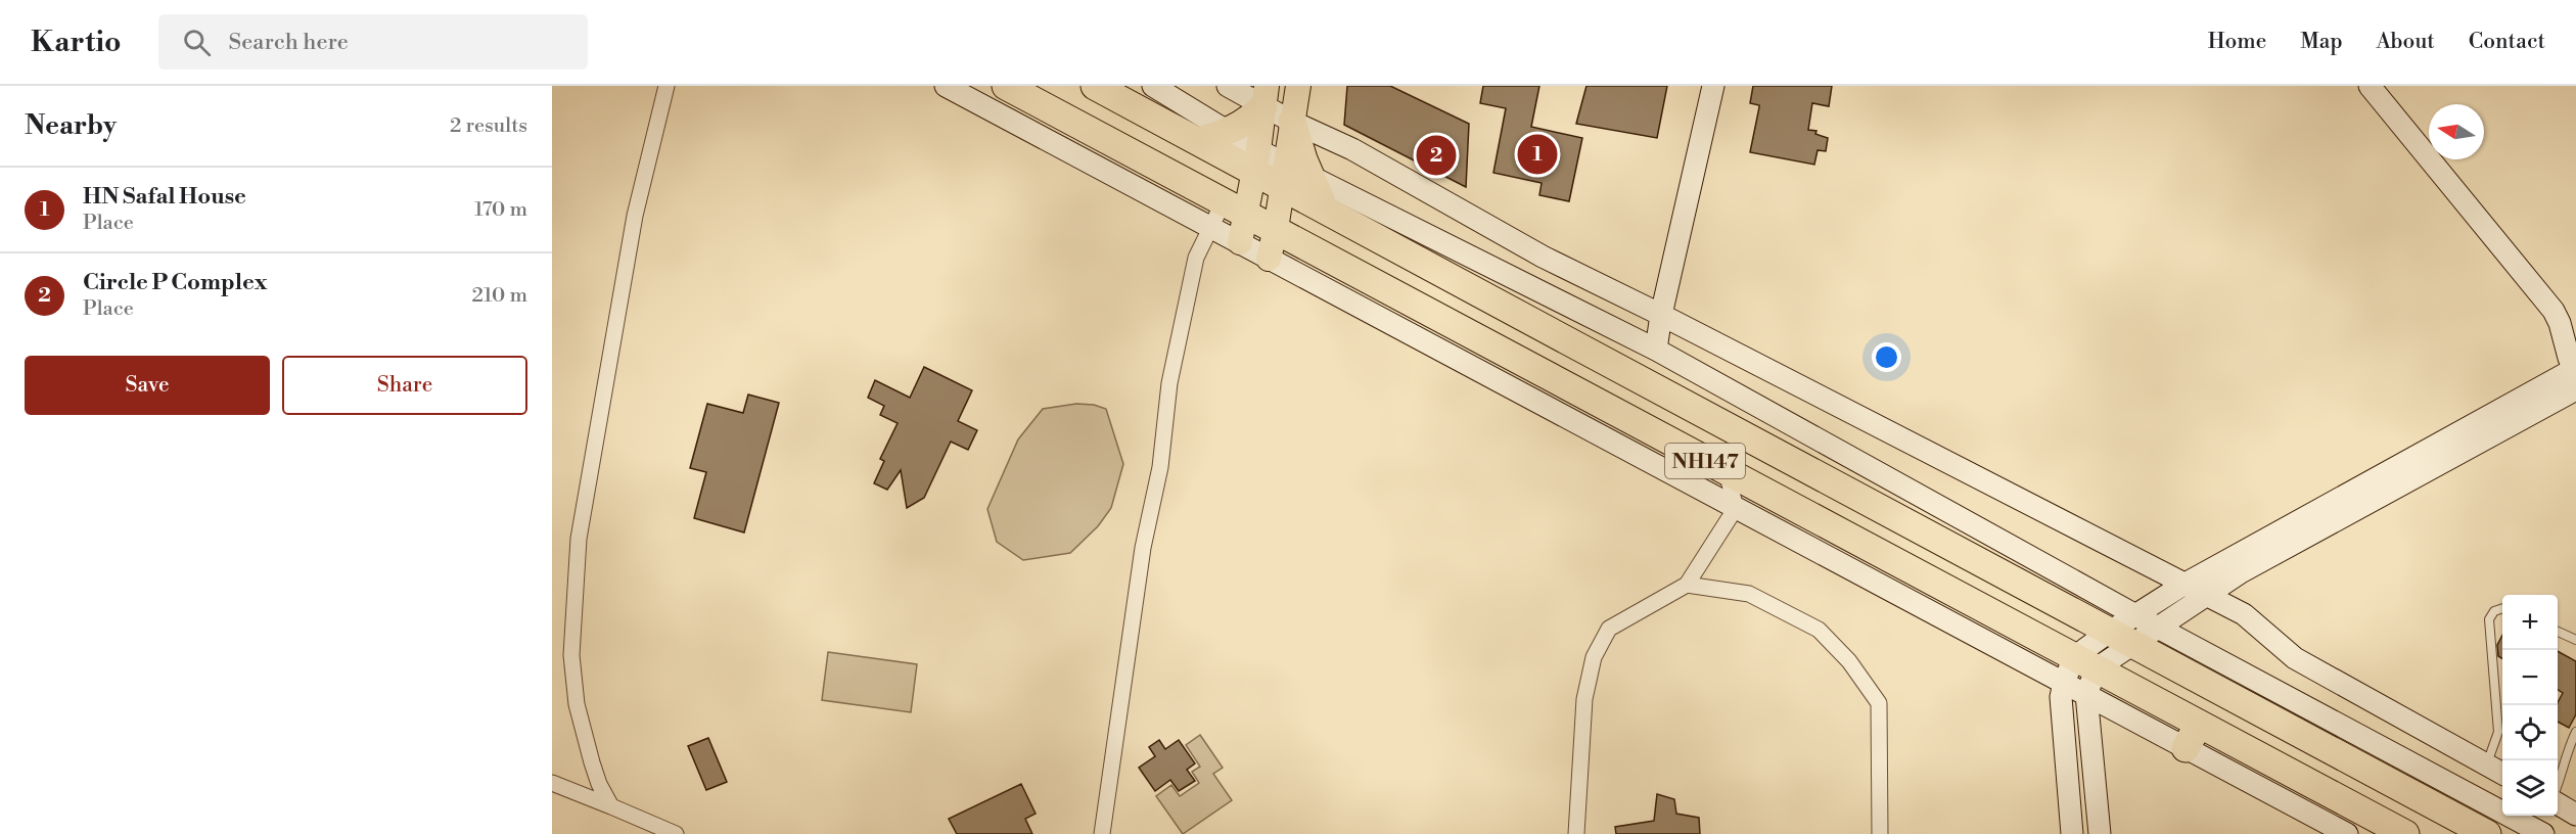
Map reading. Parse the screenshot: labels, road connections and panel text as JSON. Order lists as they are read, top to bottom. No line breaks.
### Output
{"streets":{"highway":["NH147"]},"north":"left","page":{"header":"Kartio","search":"Search here","nav":["Home","Map","About","Contact"],"heading":["Nearby","2 results"],"pins":["1","2"],"list":[{"mark":"1","name":"HN Safal House","note":"Place","value":"170 m"},{"mark":"2","name":"Circle P Complex","note":"Place","value":"210 m"}],"buttons":["Save","Share"],"map_buttons":["+","−"]}}
